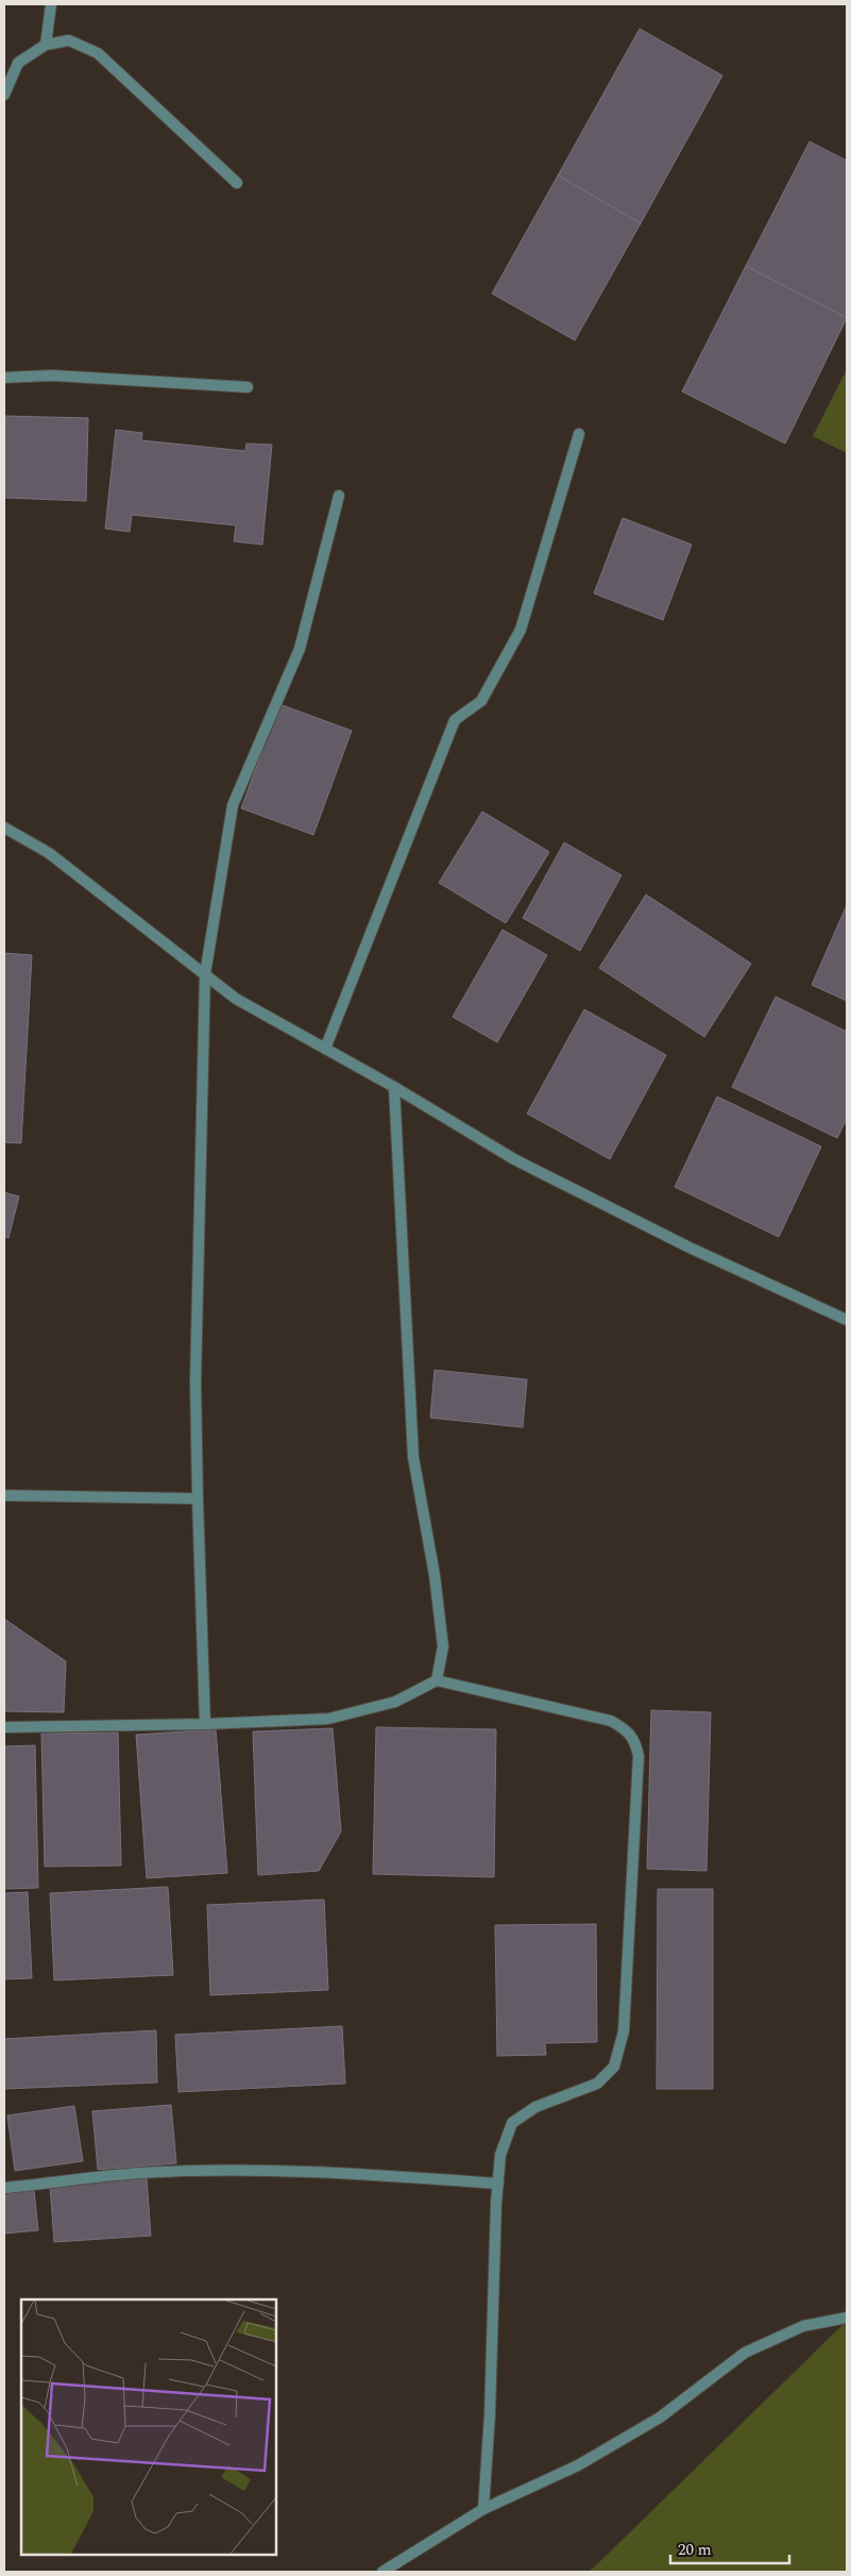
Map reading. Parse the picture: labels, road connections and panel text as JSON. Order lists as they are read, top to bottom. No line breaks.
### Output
{"scale_bar":"20 m"}
